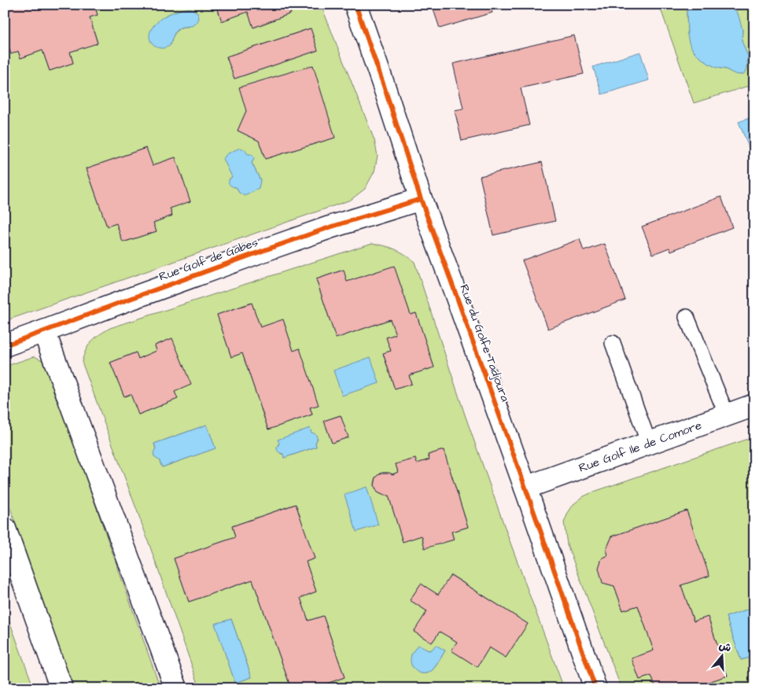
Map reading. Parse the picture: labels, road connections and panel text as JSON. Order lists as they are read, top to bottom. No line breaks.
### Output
{"streets":{"street":["Rue Golf de Gabes","Rue du Golfe Tadjoura","Rue Golf Ile de Comore"]},"crossings":[["Rue Golf de Gabes","Rue du Golfe Tadjoura"],["Rue du Golfe Tadjoura","Rue Golf Ile de Comore"]],"north":"top"}
